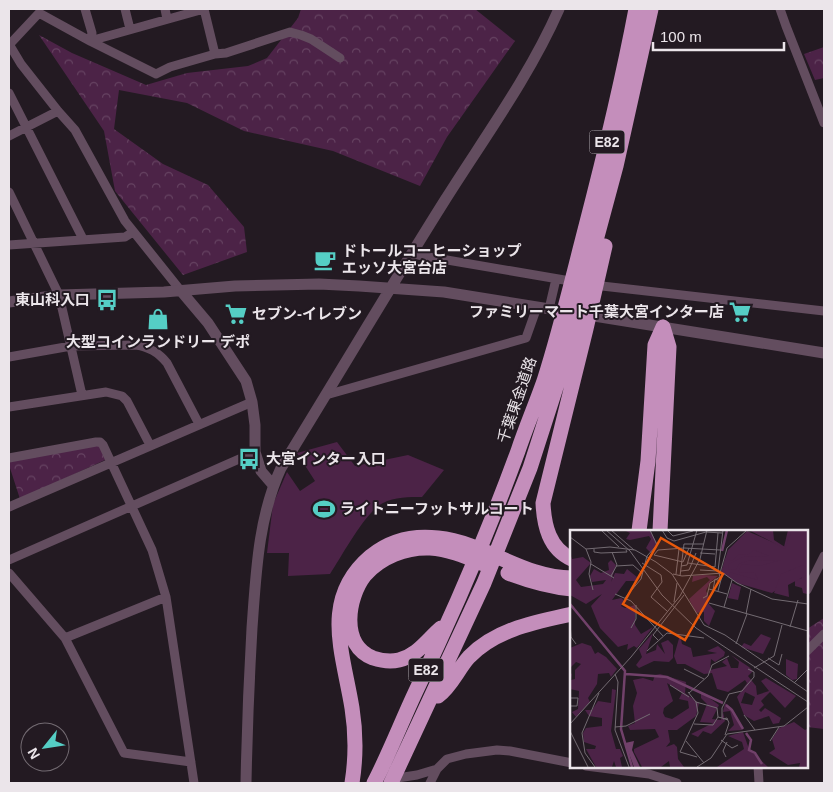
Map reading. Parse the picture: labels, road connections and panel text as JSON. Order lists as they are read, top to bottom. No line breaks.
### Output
{"streets":{"highway":["E82","千葉東金道路"]},"crossings":[["E82","千葉東金道路"]],"places":{"cafe":["ドトールコーヒーショップ エッソ大宮台店"],"bus stop":["東山科入口","大宮インター入口"],"supermarket":["ファミリーマート千葉大宮インター店","セブン-イレブン"],"shop":["大型コインランドリー デポ"],"sports":["ライトニーフットサルコート"]},"scale_bar":"100 m","north":"bottom left"}
